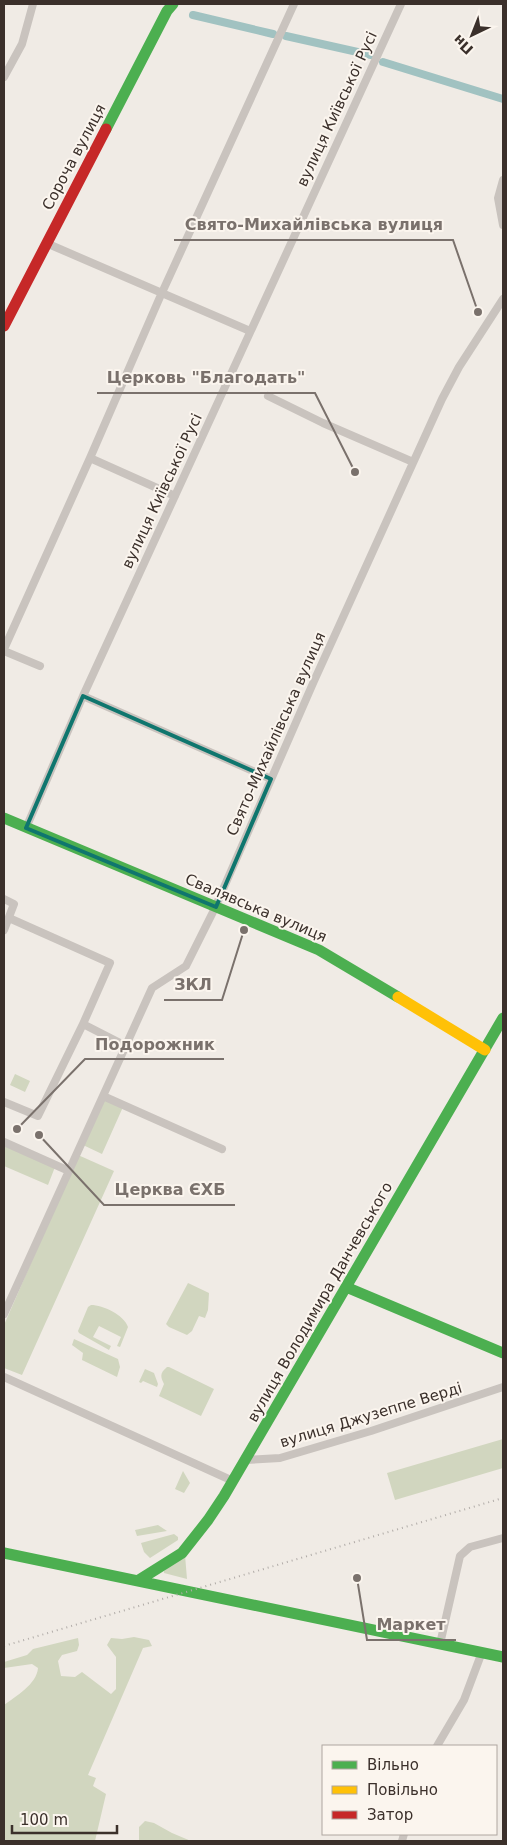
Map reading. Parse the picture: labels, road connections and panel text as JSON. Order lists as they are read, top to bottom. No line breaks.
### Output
{"streets":{"street":["вулиця Київської Русі","Сороча вулиця","Свято-Михайлівська вулиця","Свалявська вулиця","вулиця Володимира Данчевського","вулиця Джузеппе Верді"]},"crossings":[["вулиця Київської Русі","Свалявська вулиця"],["Свято-Михайлівська вулиця","Свалявська вулиця"],["Свалявська вулиця","вулиця Володимира Данчевського"],["вулиця Володимира Данчевського","вулиця Джузеппе Верді"]],"places":["Свято-Михайлівська вулиця","Церковь \"Благодать\"","ЗКЛ","Подорожник","Церква ЄХБ","Маркет"],"legend":["Вільно","Повільно","Затор"],"scale_bar":"100 m","north":"bottom left"}
